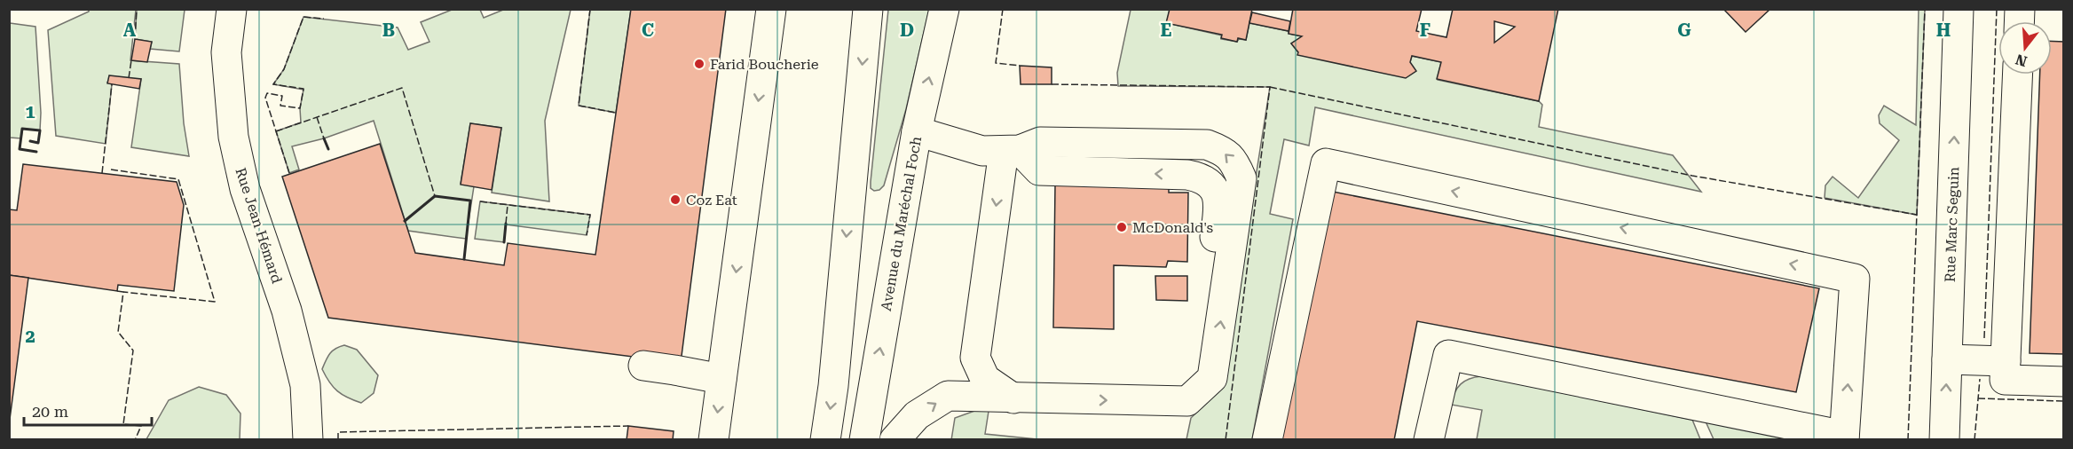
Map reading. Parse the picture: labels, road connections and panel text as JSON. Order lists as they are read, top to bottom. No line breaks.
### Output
{"streets":{"street":["Avenue du Maréchal Foch","Rue Marc Seguin","Rue Jean Hémard"]},"places":["Farid Boucherie","Coz Eat","McDonald's"],"scale_bar":"20 m","north":"bottom","grid":{"columns":["A","B","C","D","E","F","G","H"],"rows":["1","2"]}}
